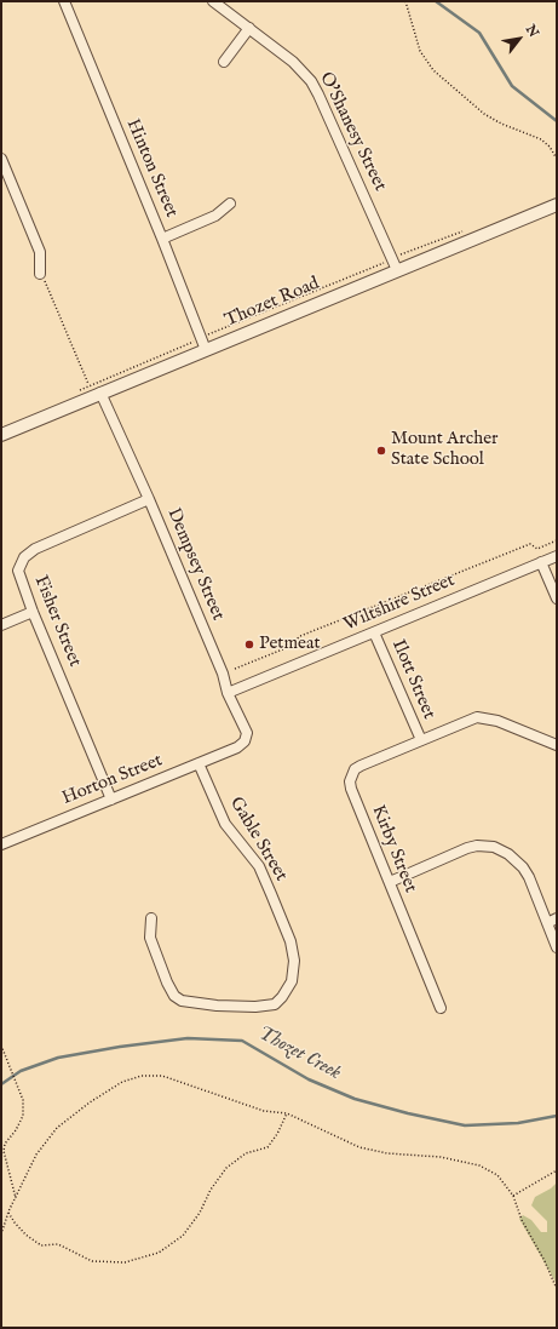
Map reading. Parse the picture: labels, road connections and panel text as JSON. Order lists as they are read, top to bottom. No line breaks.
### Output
{"streets":{"street":["O'Shanesy Street","Hinton Street","Thozet Road","Dempsey Street","Wiltshire Street","Fisher Street","Ilott Street","Horton Street","Gable Street","Kirby Street"]},"crossings":[["O'Shanesy Street","Thozet Road"],["Hinton Street","Thozet Road"],["Thozet Road","Dempsey Street"],["Dempsey Street","Wiltshire Street"],["Dempsey Street","Fisher Street"],["Dempsey Street","Horton Street"],["Wiltshire Street","Ilott Street"],["Fisher Street","Horton Street"],["Ilott Street","Kirby Street"],["Horton Street","Gable Street"]],"water":["Thozet Creek"],"places":["Mount Archer State School","Petmeat"],"north":"top right"}
